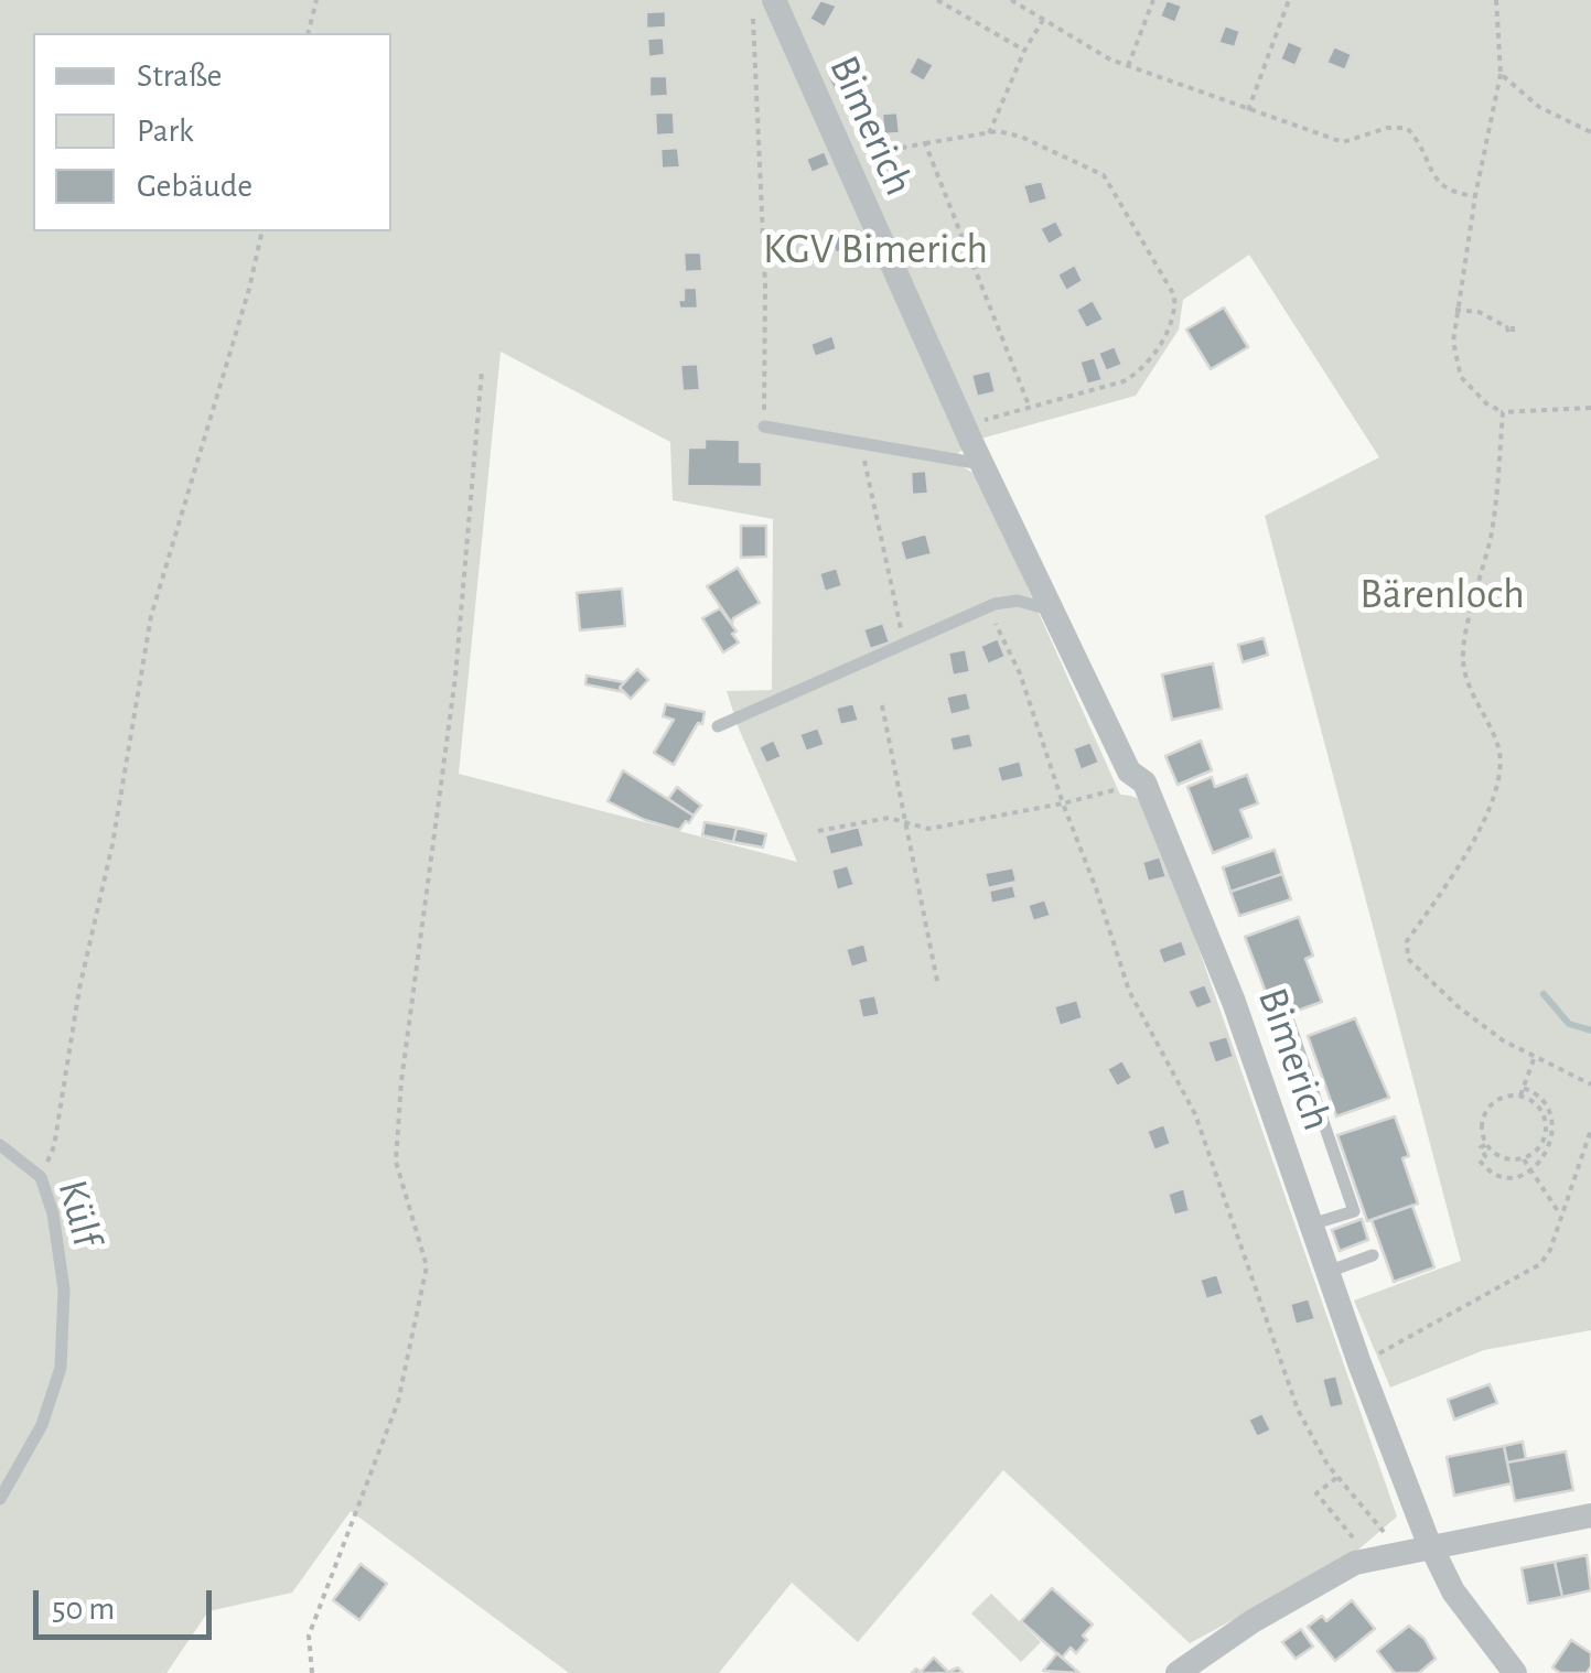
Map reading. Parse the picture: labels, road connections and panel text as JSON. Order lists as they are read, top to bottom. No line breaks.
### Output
{"streets":{"street":["Bimerich"],"lane":["Külf"]},"parks":["KGV Bimerich","Bärenloch"],"legend":["Straße","Park","Gebäude"],"scale_bar":"50 m"}
